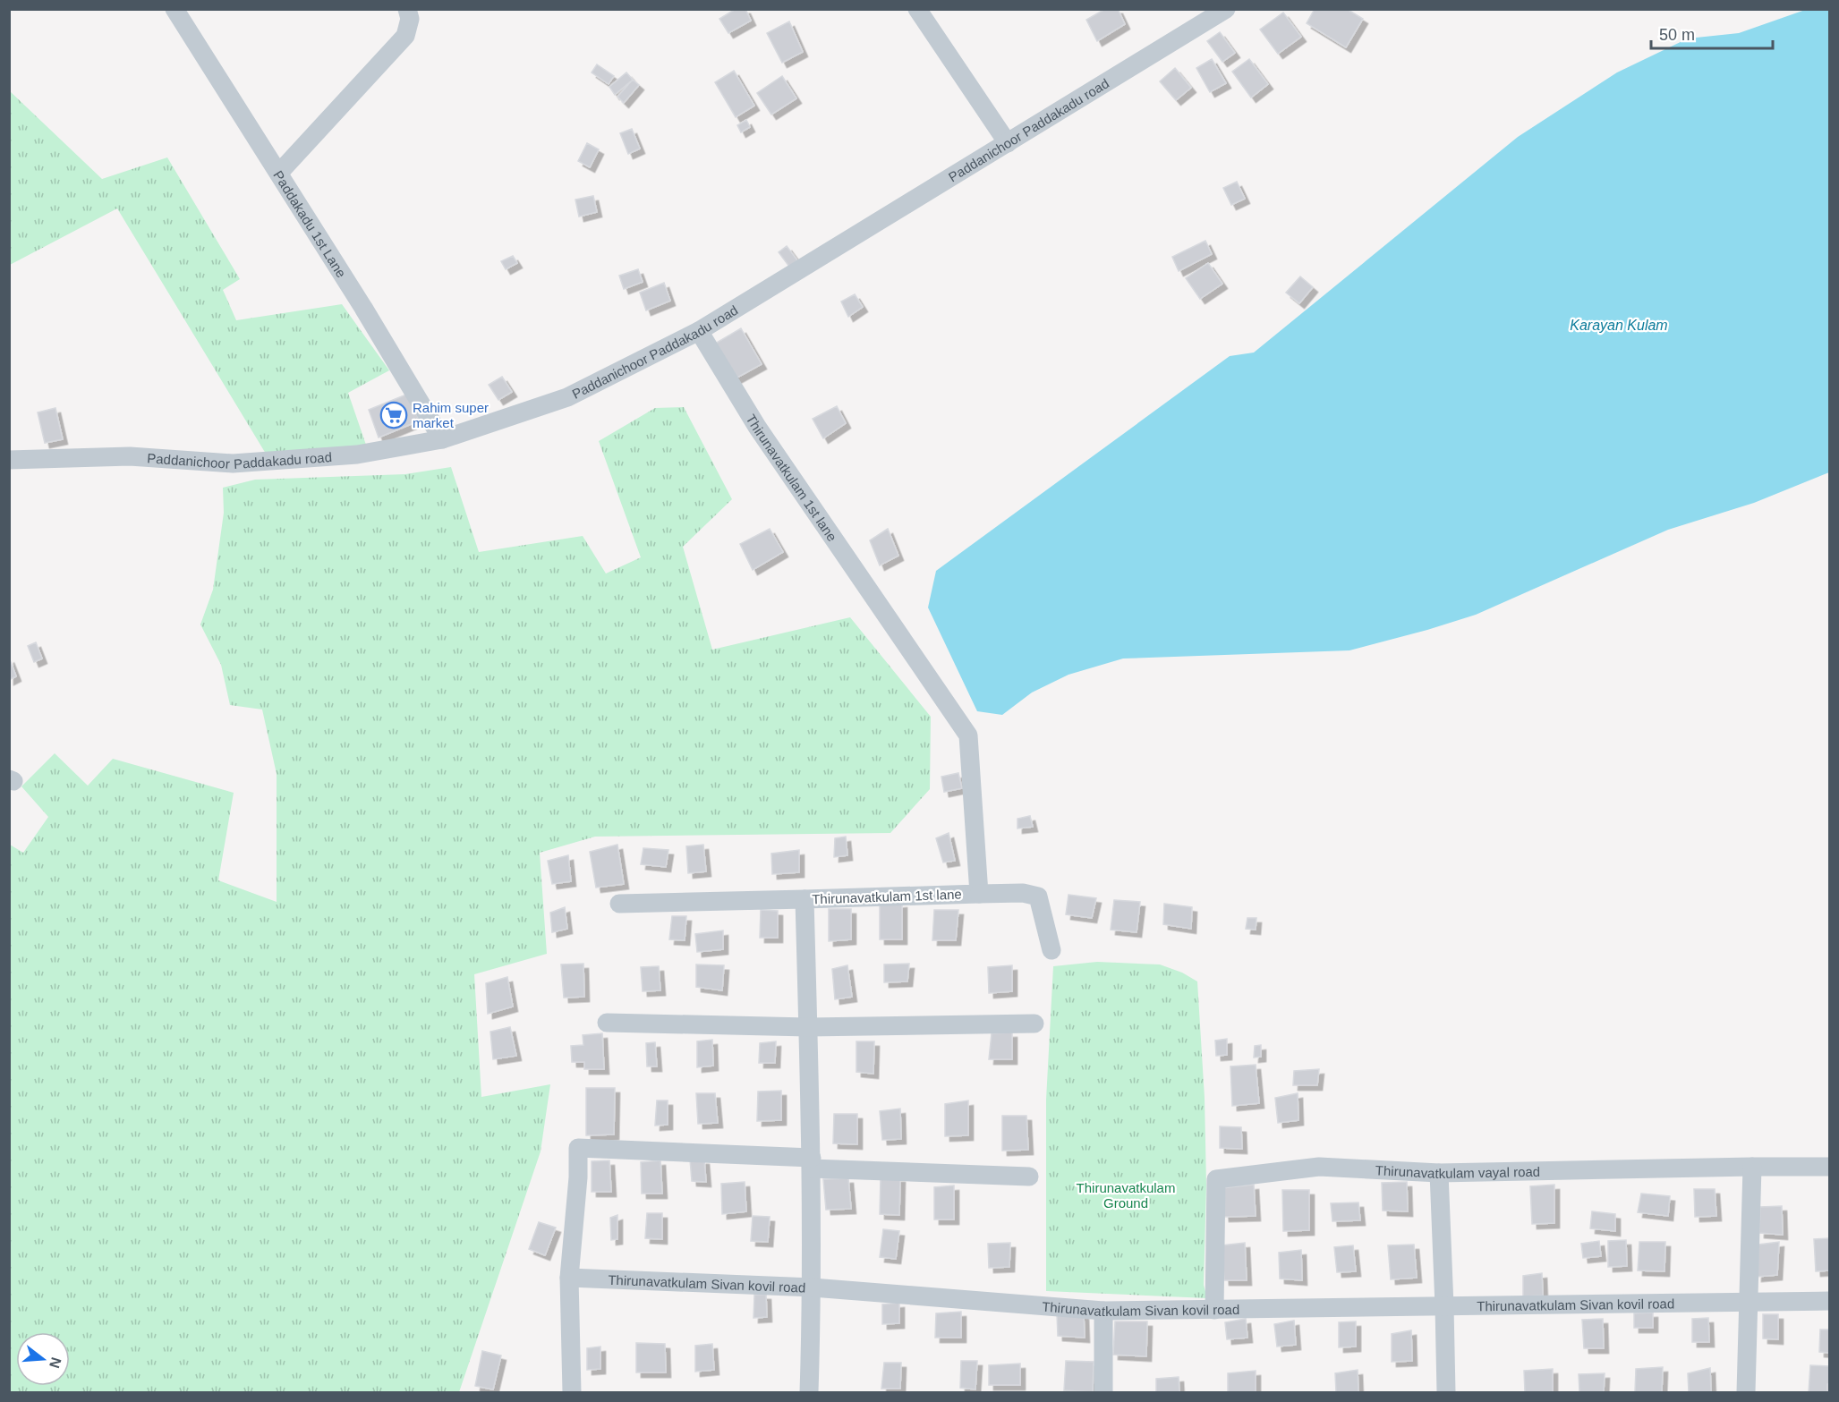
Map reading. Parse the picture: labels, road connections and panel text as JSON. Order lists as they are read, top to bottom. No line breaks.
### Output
{"streets":{"street":["Paddanichoor Paddakadu road","Paddakadu 1st Lane","Thirunavatkulam 1st lane","Thirunavatkulam vayal road","Thirunavatkulam Sivan kovil road"]},"crossings":[["Paddanichoor Paddakadu road","Paddakadu 1st Lane"],["Paddanichoor Paddakadu road","Thirunavatkulam 1st lane"],["Thirunavatkulam 1st lane","Thirunavatkulam Sivan kovil road"],["Thirunavatkulam vayal road","Thirunavatkulam Sivan kovil road"]],"water":["Karayan Kulam"],"parks":["Thirunavatkulam Ground"],"places":{"supermarket":["Rahim super market"]},"scale_bar":"50 m","north":"right"}
